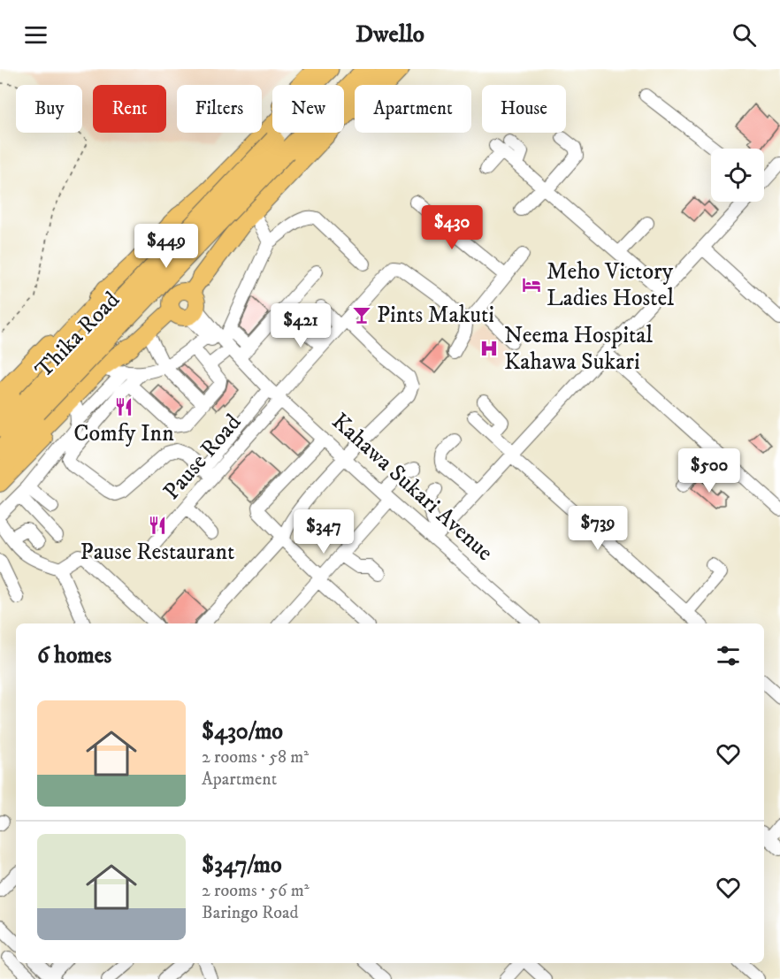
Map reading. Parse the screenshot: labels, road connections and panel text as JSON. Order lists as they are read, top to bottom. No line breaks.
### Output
{"streets":{"highway":["Thika Road"],"street":["Pause Road","Kahawa Sukari Avenue"]},"crossings":[["Pause Road","Kahawa Sukari Avenue"]],"places":{"hotel":["Meho Victory Ladies Hostel"],"bar":["Pints Makuti"],"hospital":["Neema Hospital Kahawa Sukari"],"restaurant":["Comfy Inn","Pause Restaurant"]},"page":{"header":"Dwello","chip":["Buy","Rent","Filters","New","Apartment","House"],"price":["$430","$449","$421","$500","$739","$347"],"heading":"6 homes","list":[{"name":"$430/mo","note":"2 rooms · 58 m² · Apartment"},{"name":"$347/mo","note":"2 rooms · 56 m² · Baringo Road"}]}}
